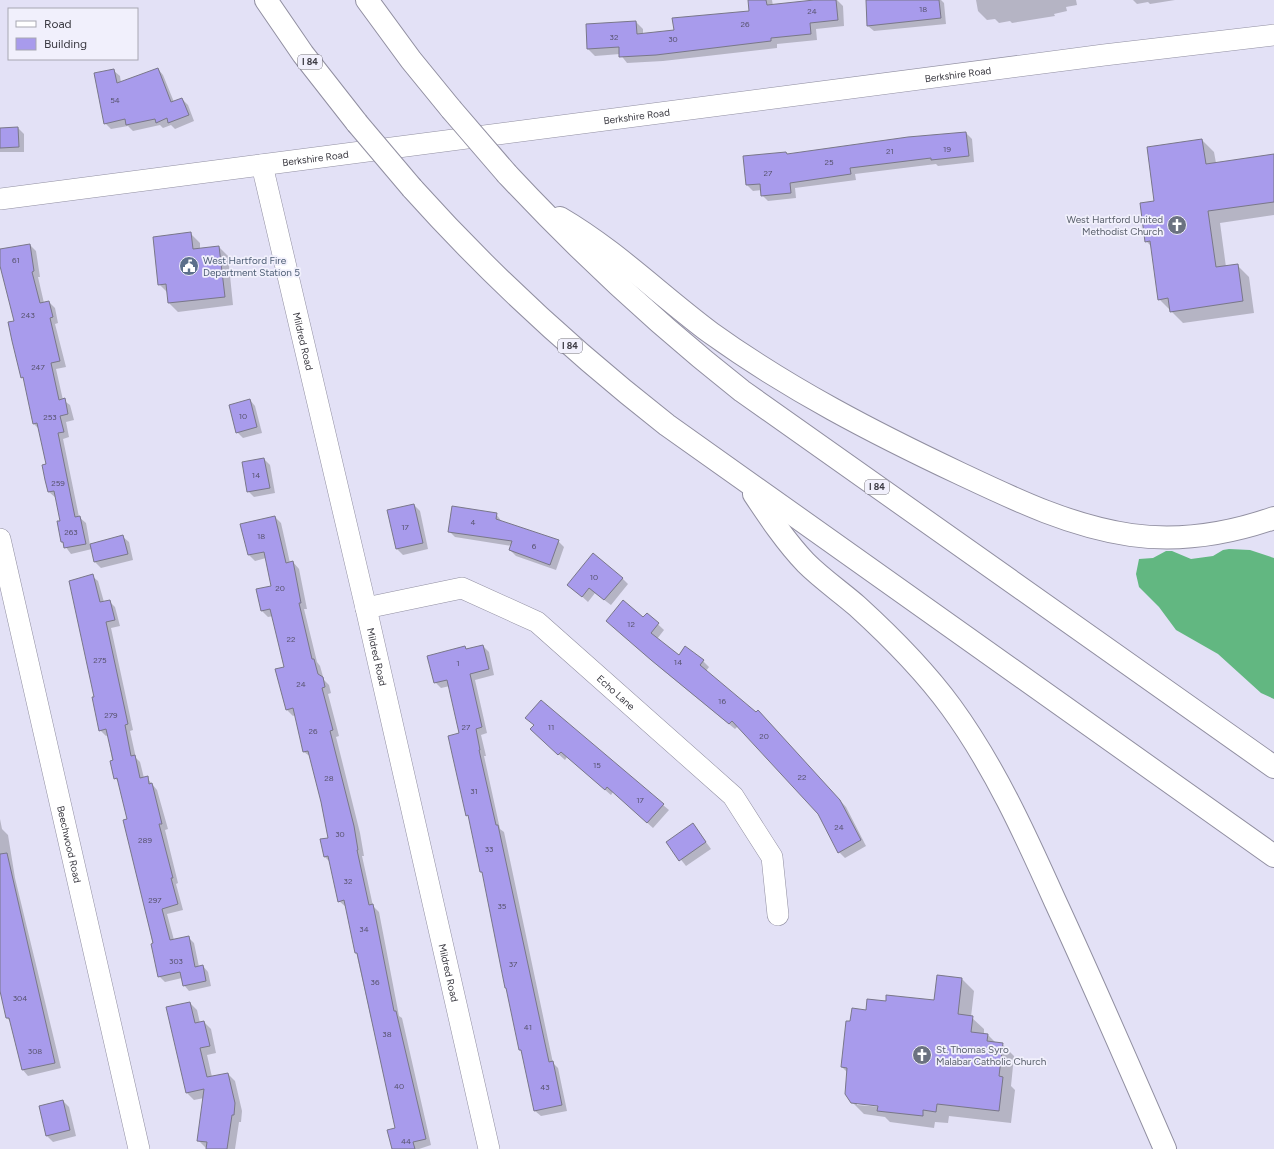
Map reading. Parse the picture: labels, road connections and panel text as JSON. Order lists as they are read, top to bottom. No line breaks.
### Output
{"streets":{"highway":["I 84"],"street":["Berkshire Road","Mildred Road","Echo Lane","Beechwood Road"]},"crossings":[["Berkshire Road","Mildred Road"],["Mildred Road","Echo Lane"]],"places":{"church":["West Hartford United Methodist Church","St. Thomas Syro Malabar Catholic Church"],"public building":["West Hartford Fire Department Station 5"]},"house_numbers":["18","24","26","32","30","54","19","21","25","27","61","243","247","10","253","14","259","4","17","263","18","6","10","20","12","22","275","14","1","24","16","279","27","11","26","20","15","22","28","31","17","24","30","289","33","32","297","35","34","303","37","36","304","41","38","308","40","43","44"],"legend":["Road","Building"]}
